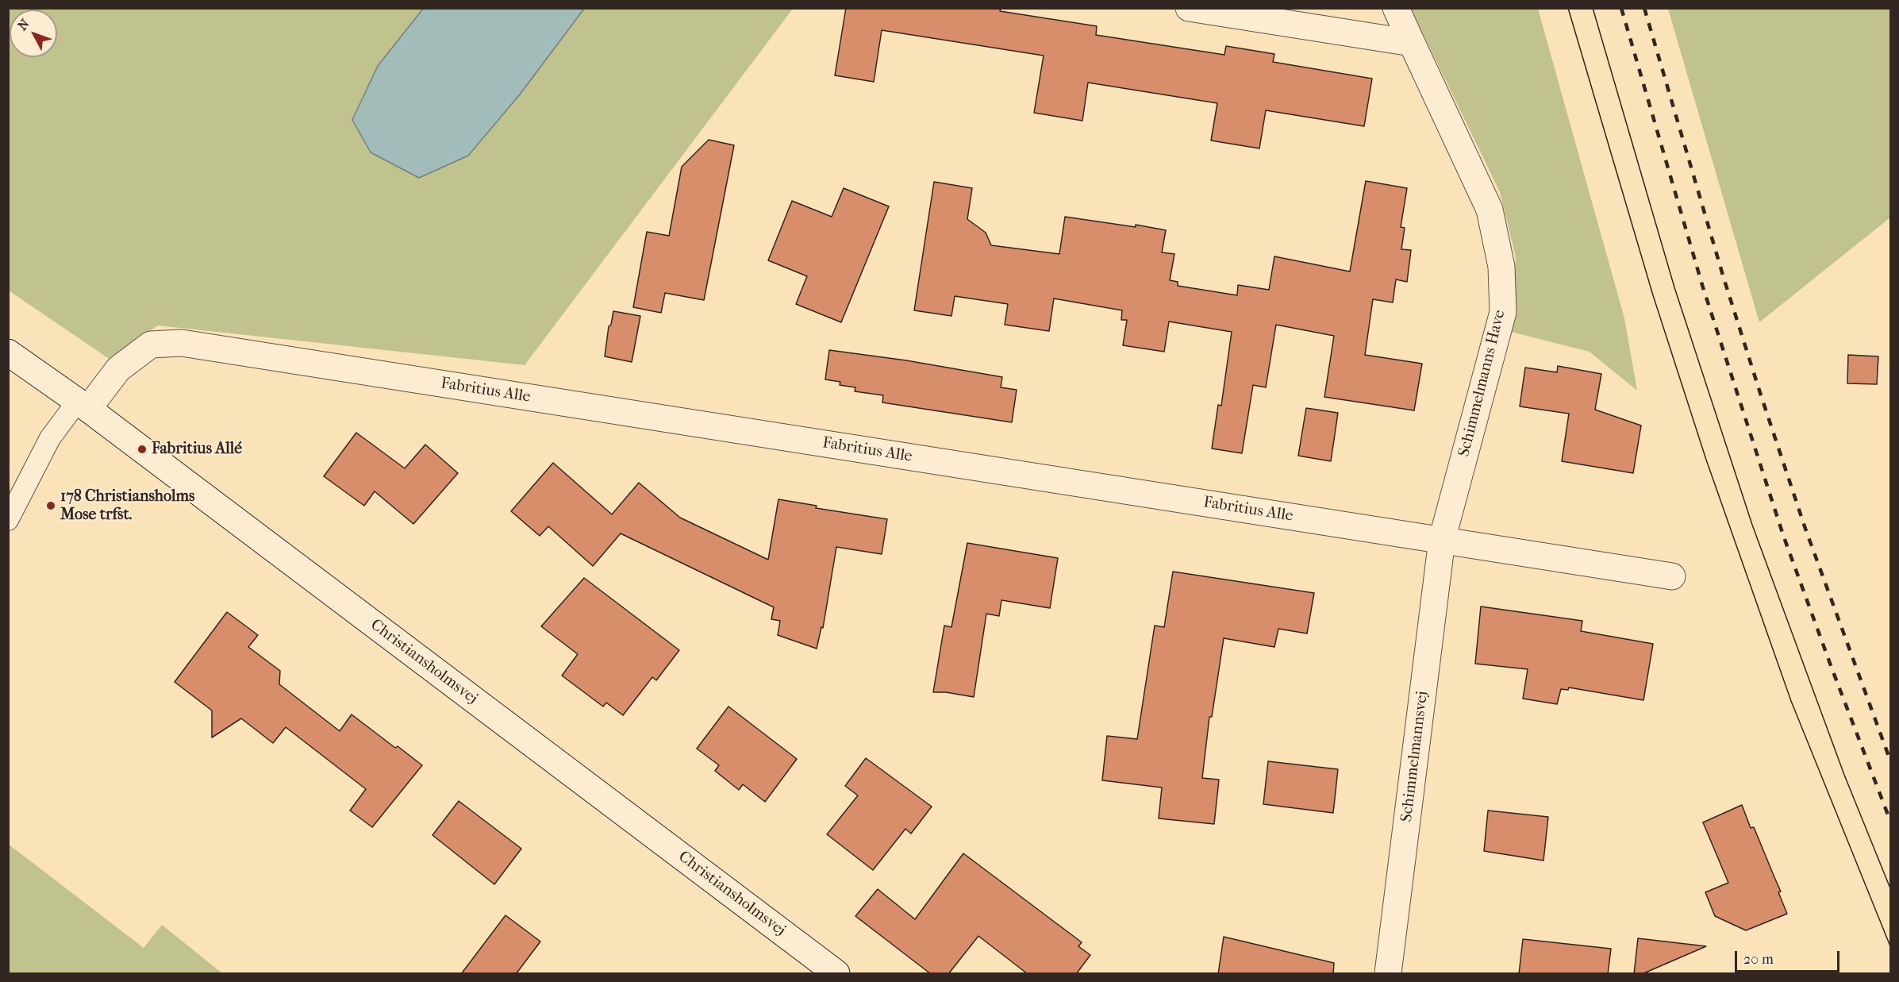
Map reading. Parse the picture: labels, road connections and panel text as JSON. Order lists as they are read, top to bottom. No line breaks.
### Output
{"streets":{"street":["Schimmelmanns Have","Fabritius Alle","Christiansholmsvej","Schimmelmannsvej"]},"crossings":[["Schimmelmanns Have","Fabritius Alle"],["Schimmelmanns Have","Schimmelmannsvej"],["Fabritius Alle","Christiansholmsvej"],["Fabritius Alle","Schimmelmannsvej"]],"places":["Fabritius Allé","178 Christiansholms Mose trfst."],"scale_bar":"20 m","north":"top left"}
